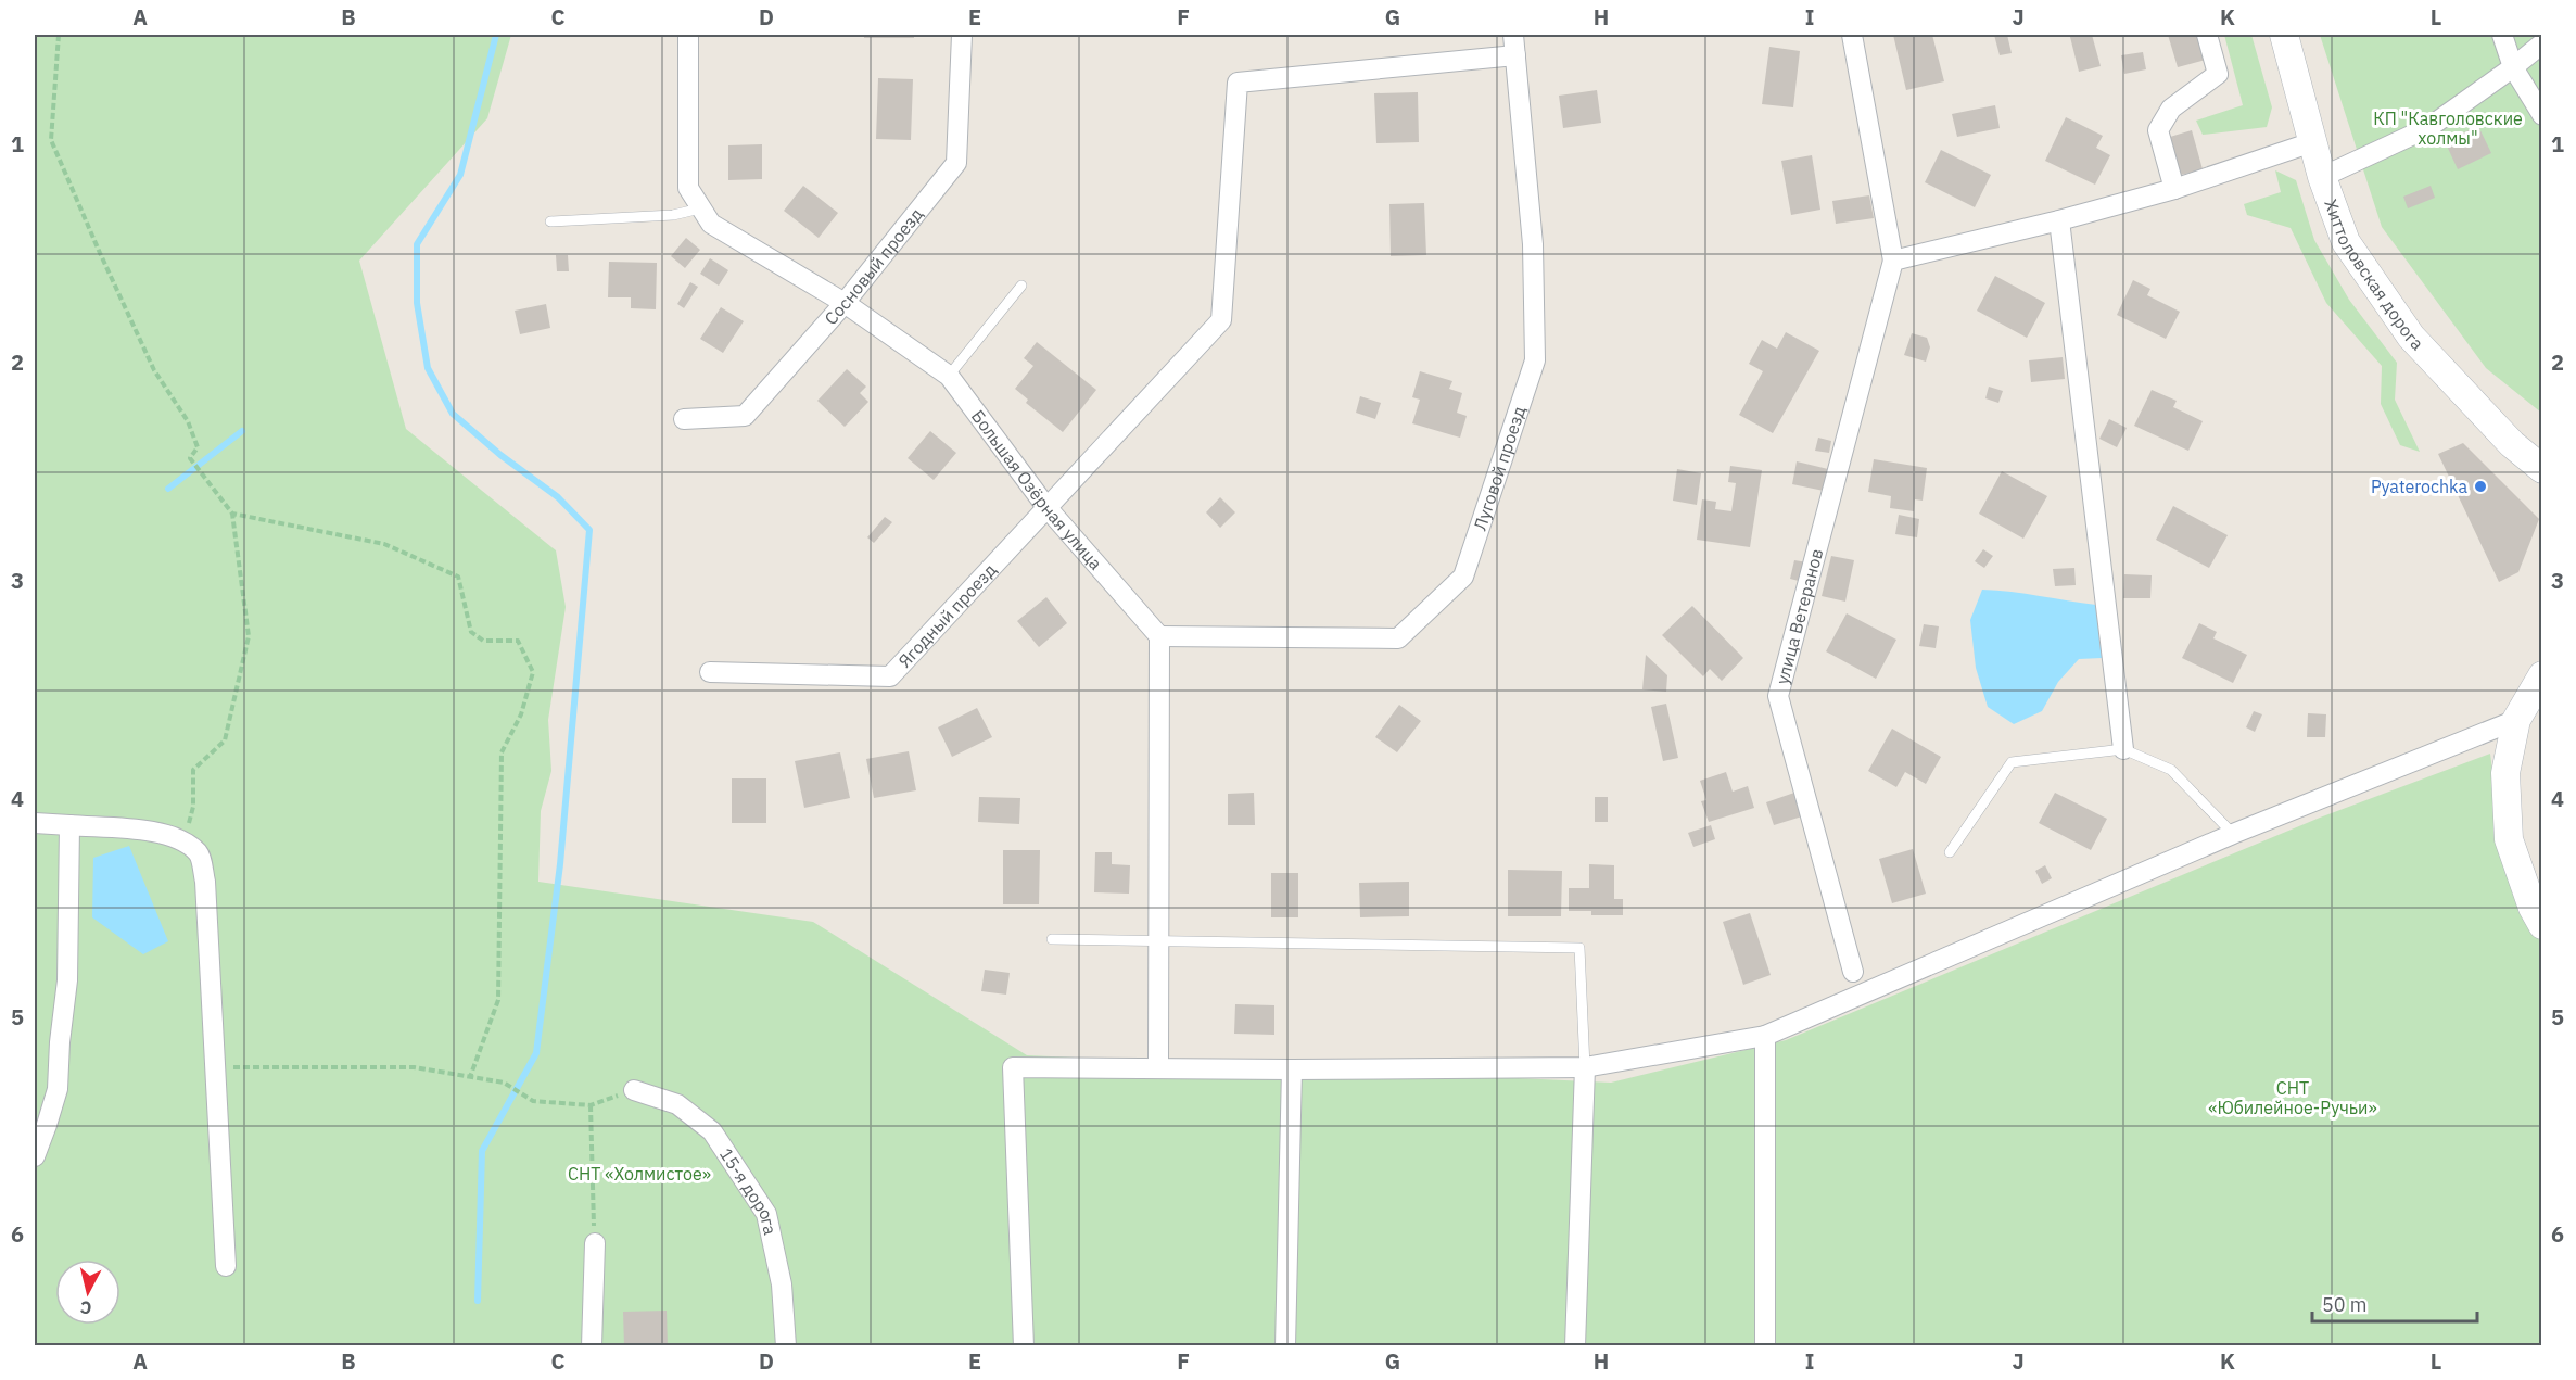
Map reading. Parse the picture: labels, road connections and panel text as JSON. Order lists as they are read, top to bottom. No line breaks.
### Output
{"streets":{"street":["Сосновый проезд","Хиттоловская дорога","Луговой проезд","Большая Озёрная улица","Ягодный проезд","улица Ветеранов","15-я дорога"]},"crossings":[["Сосновый проезд","Большая Озёрная улица"],["Луговой проезд","Большая Озёрная улица"],["Луговой проезд","Ягодный проезд"],["Большая Озёрная улица","Ягодный проезд"]],"parks":["КП \"Кавголовские холмы\"","СНТ «Юбилейное-Ручьи»","СНТ «Холмистое»"],"places":["Pyaterochka"],"scale_bar":"50 m","north":"bottom","grid":{"columns":["A","B","C","D","E","F","G","H","I","J","K","L"],"rows":["1","2","3","4","5","6"]}}
